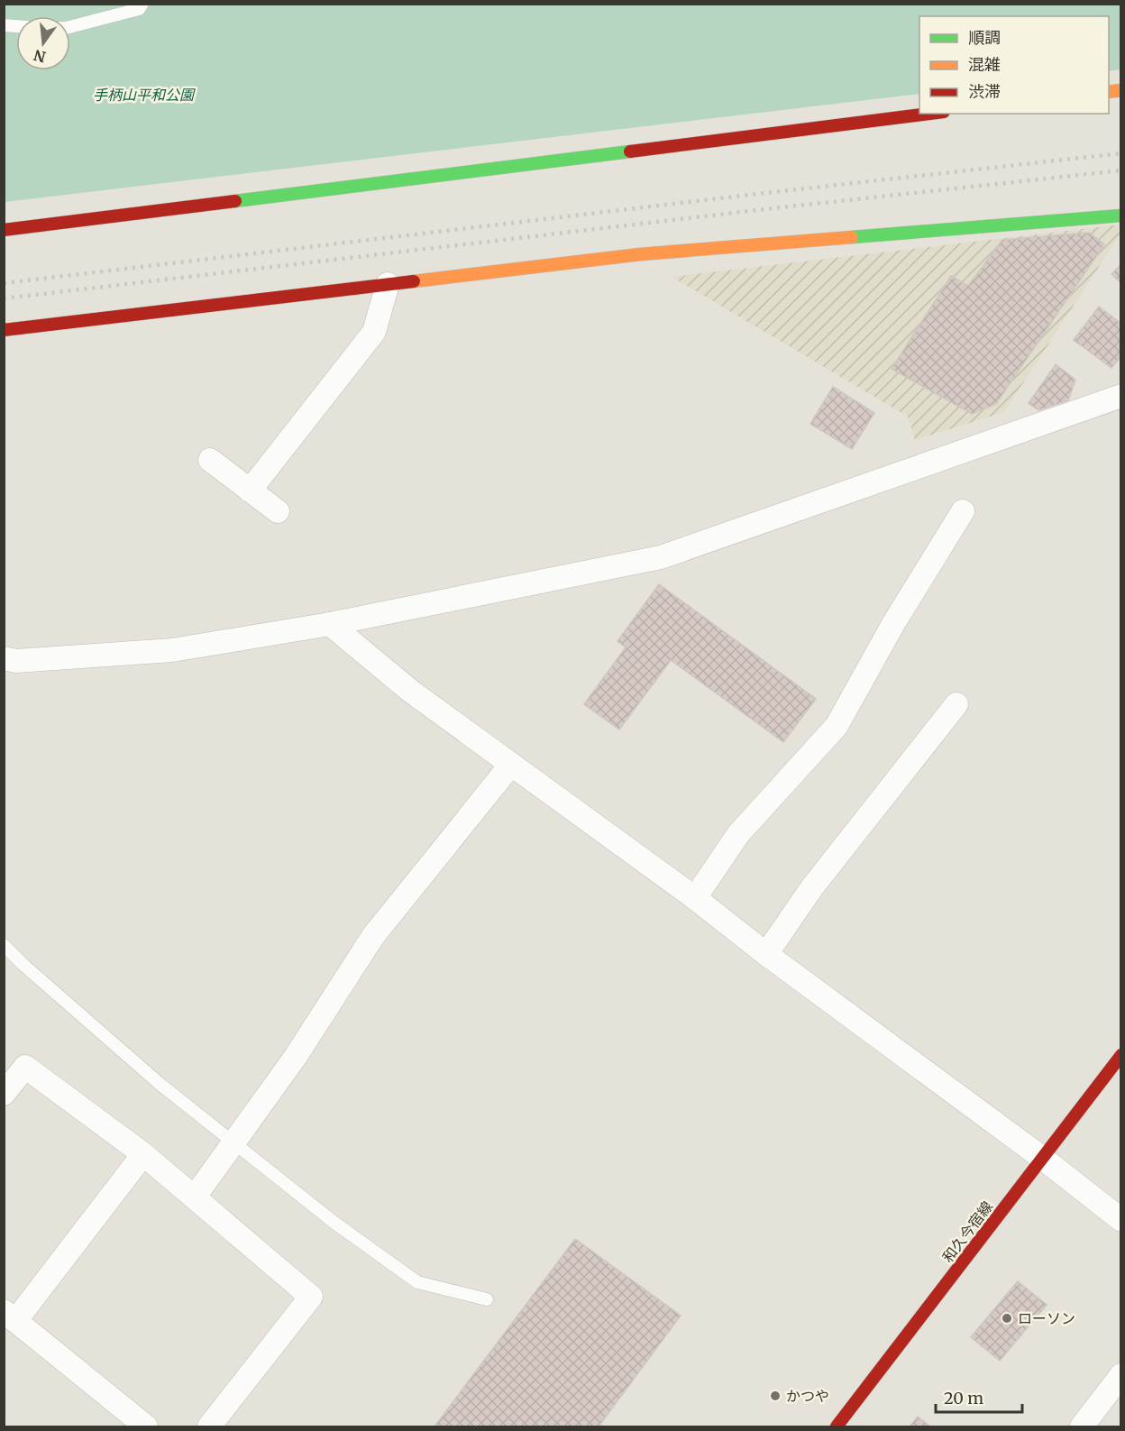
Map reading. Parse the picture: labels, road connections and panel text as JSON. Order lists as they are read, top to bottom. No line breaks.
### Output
{"streets":{"street":["和久今宿線"]},"parks":["手柄山平和公園"],"places":["ローソン","かつや"],"legend":["順調","混雑","渋滞"],"scale_bar":"20 m","north":"bottom"}
